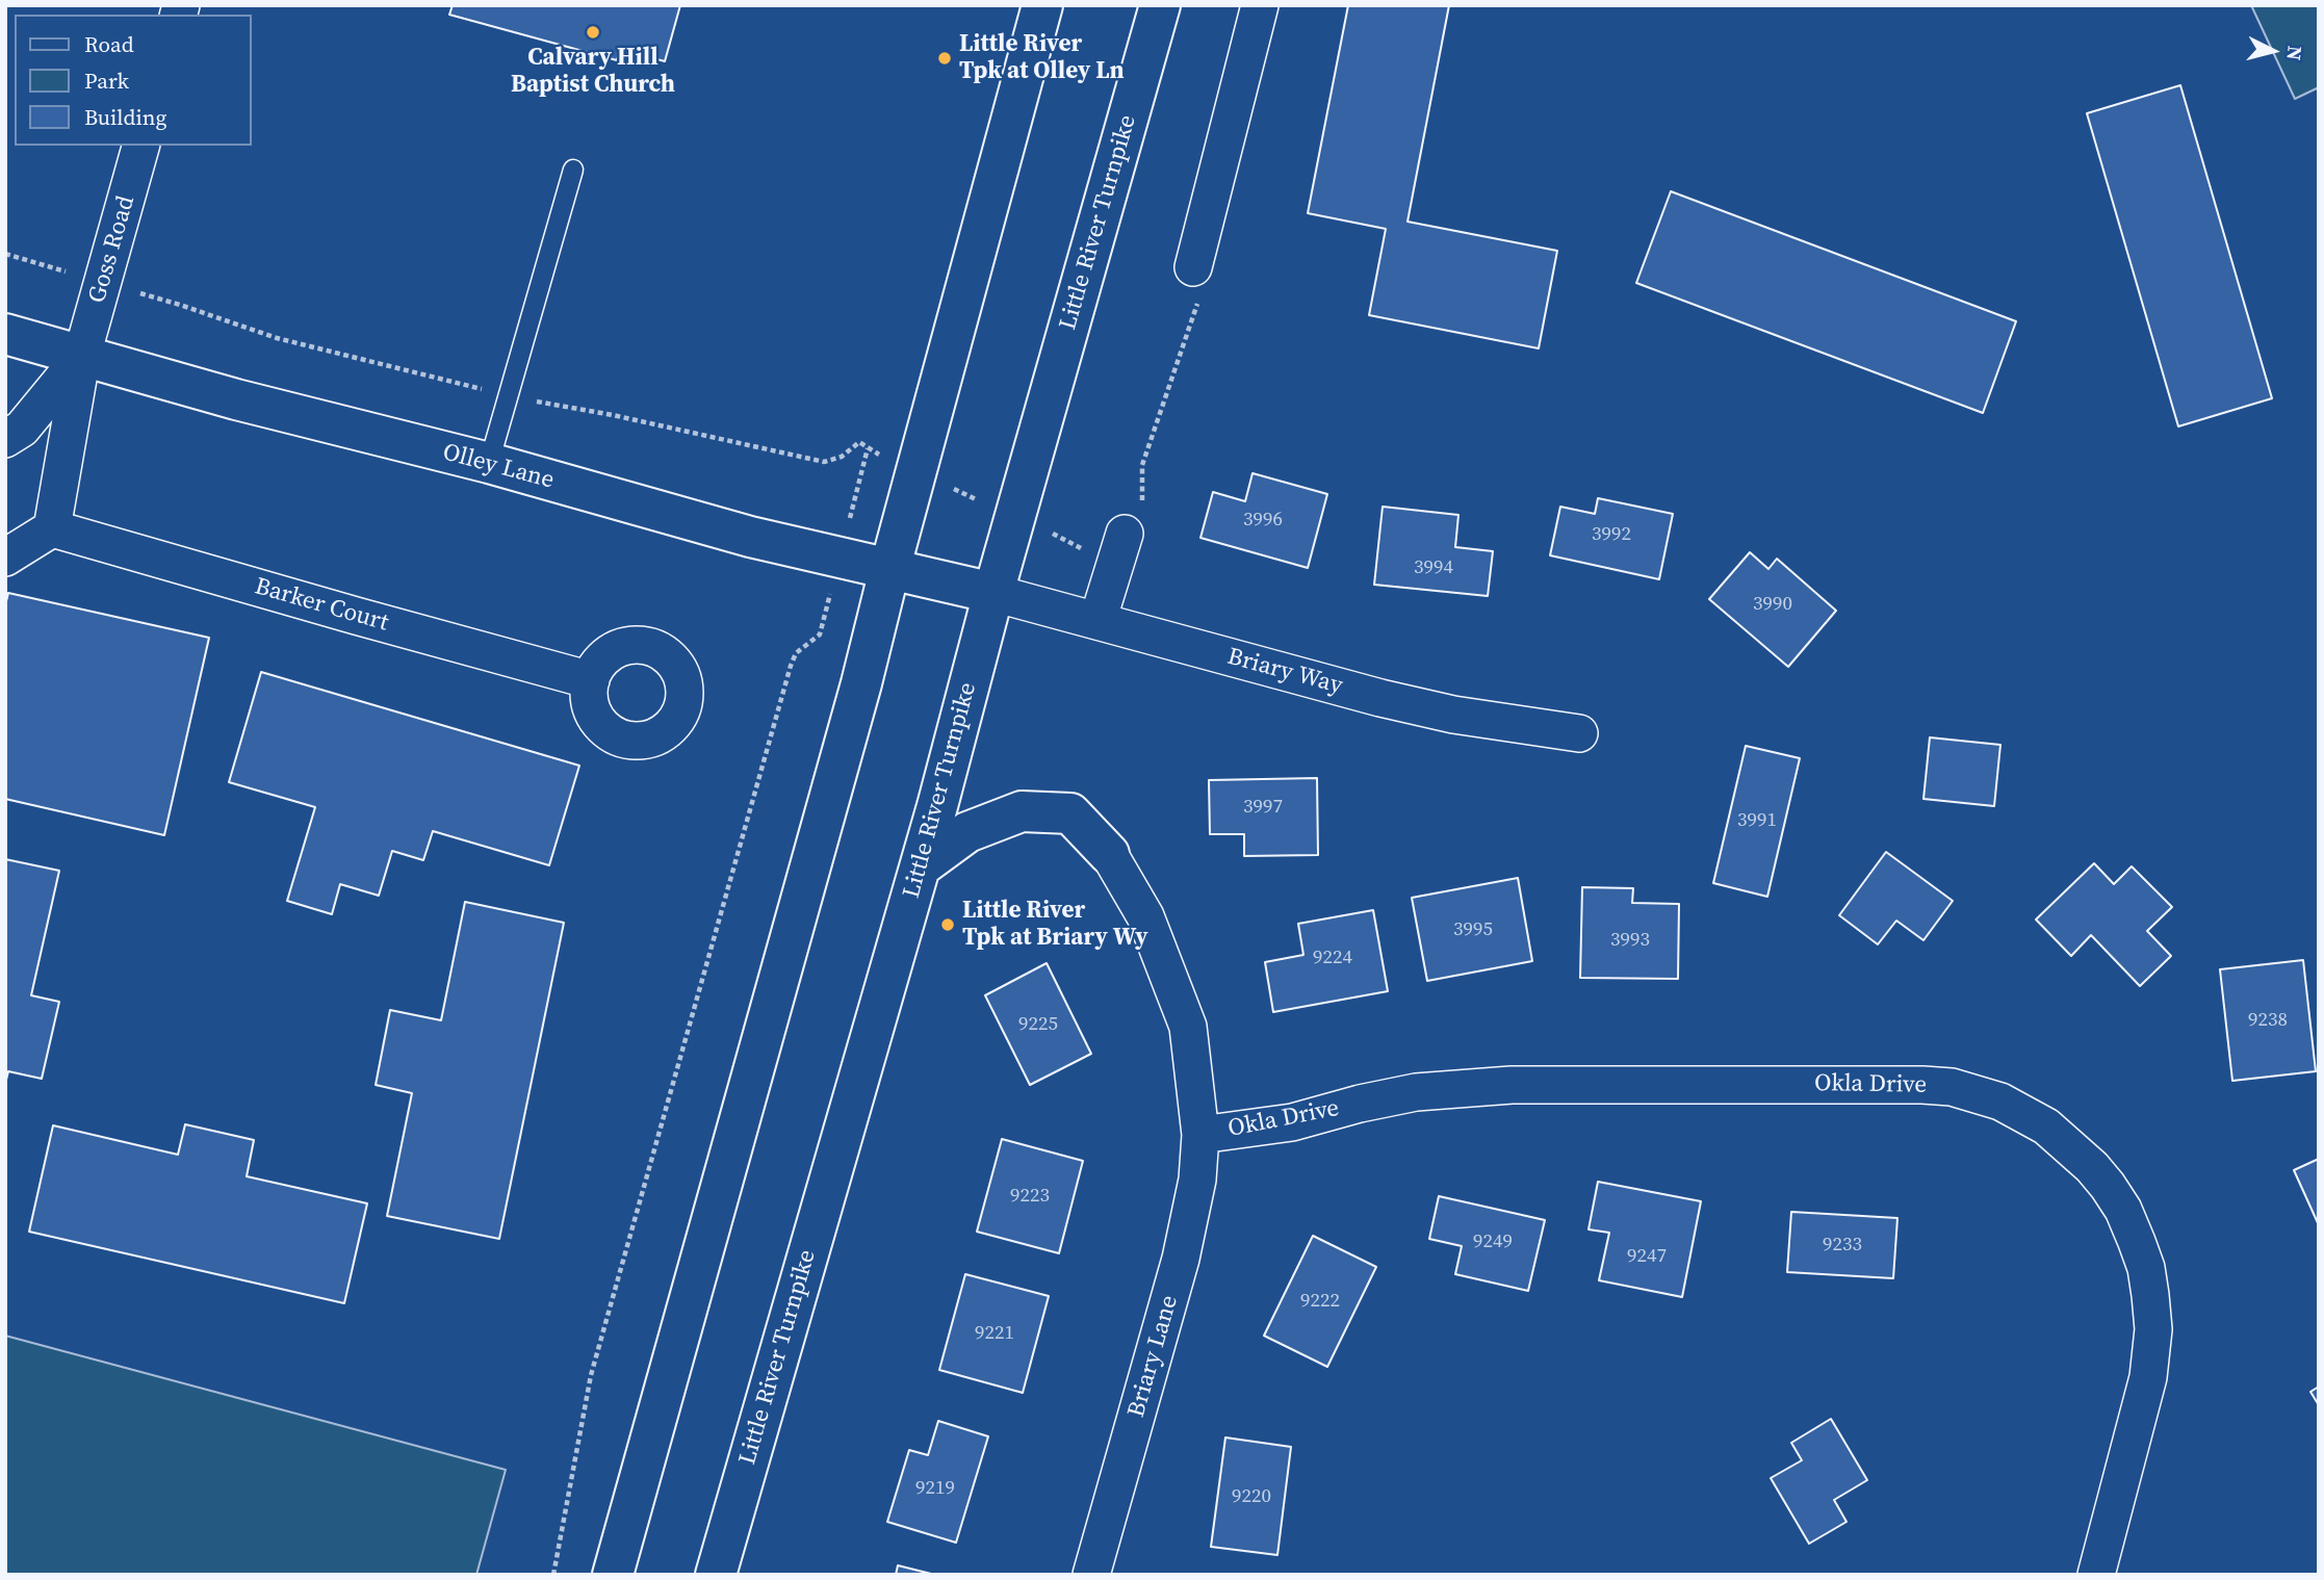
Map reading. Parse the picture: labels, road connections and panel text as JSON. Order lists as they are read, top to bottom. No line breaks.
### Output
{"streets":{"main road":["Little River Turnpike","Olley Lane"],"street":["Goss Road","Barker Court","Briary Way","Okla Drive","Briary Lane"]},"crossings":[["Little River Turnpike","Olley Lane"],["Little River Turnpike","Briary Way"],["Goss Road","Olley Lane"],["Olley Lane","Briary Way"],["Okla Drive","Briary Lane"]],"places":["Calvary Hill Baptist Church","Little River Tpk at Olley Ln","Little River Tpk at Briary Wy"],"house_numbers":["3996","3992","3994","3990","3997","3991","3995","3993","9224","9238","9225","9223","9249","9233","9247","9222","9221","9219","9220"],"legend":["Road","Park","Building"],"north":"right"}
